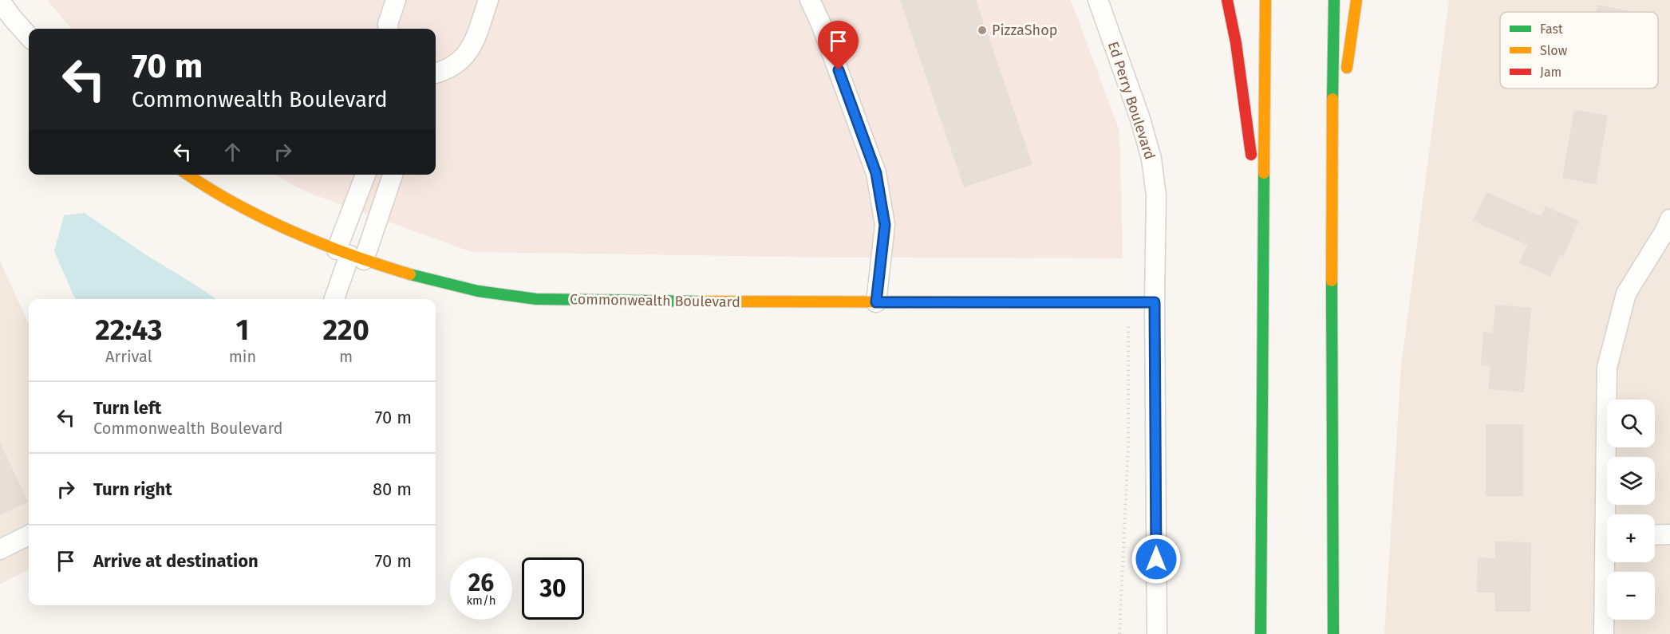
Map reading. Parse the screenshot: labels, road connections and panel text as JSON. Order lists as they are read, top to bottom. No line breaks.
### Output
{"streets":{"main road":["Commonwealth Boulevard"],"street":["Ed Perry Boulevard"]},"crossings":[["Ed Perry Boulevard","Commonwealth Boulevard"]],"places":["PizzaShop"],"legend":["Fast","Slow","Jam"],"page":{"turn":["70 m","Commonwealth Boulevard"],"eta":["22:43","Arrival","1","min","220","m"],"list":[{"name":"Turn left","note":"Commonwealth Boulevard","value":"70 m"},{"name":"Turn right","value":"80 m"},{"name":"Arrive at destination","value":"70 m"}],"map_buttons":["+","−"],"speed":"26 km/h","limit":"30"}}
